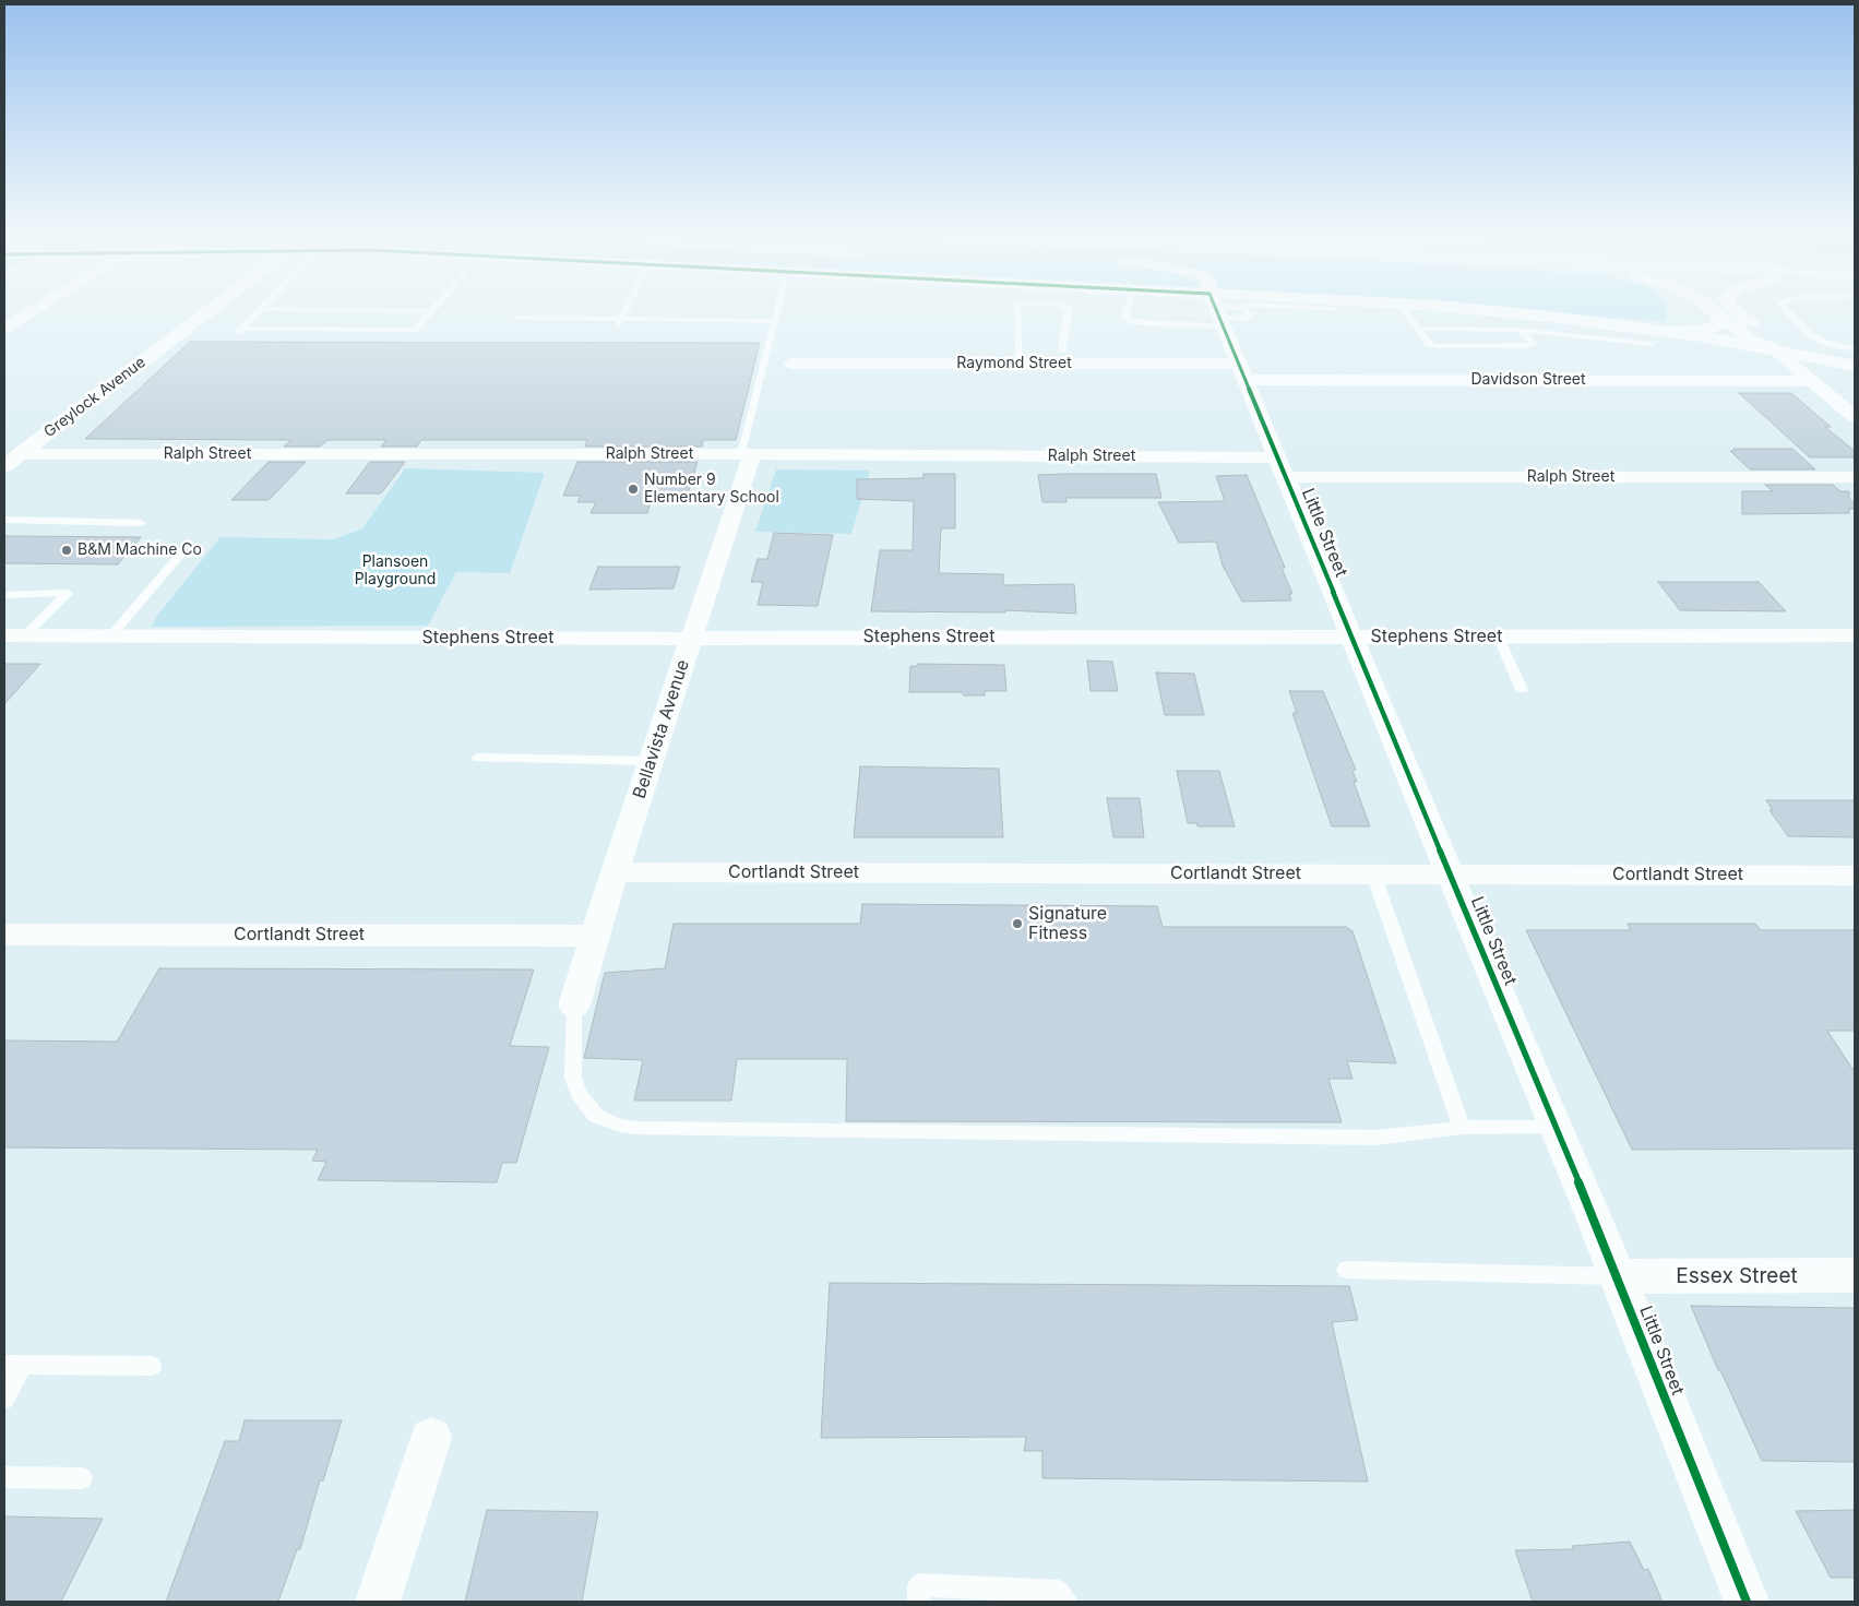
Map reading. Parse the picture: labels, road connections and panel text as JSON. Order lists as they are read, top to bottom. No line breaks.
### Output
{"streets":{"street":["Raymond Street","Davidson Street","Greylock Avenue","Ralph Street","Little Street","Stephens Street","Bellavista Avenue","Cortlandt Street","Essex Street"]},"crossings":[["Raymond Street","Davidson Street"],["Raymond Street","Little Street"],["Davidson Street","Little Street"],["Greylock Avenue","Ralph Street"],["Ralph Street","Little Street"],["Ralph Street","Bellavista Avenue"],["Little Street","Stephens Street"],["Little Street","Cortlandt Street"],["Little Street","Essex Street"],["Stephens Street","Bellavista Avenue"],["Bellavista Avenue","Cortlandt Street"]],"parks":["Plansoen Playground"],"places":["Number 9 Elementary School","B&M Machine Co","Signature Fitness"]}
